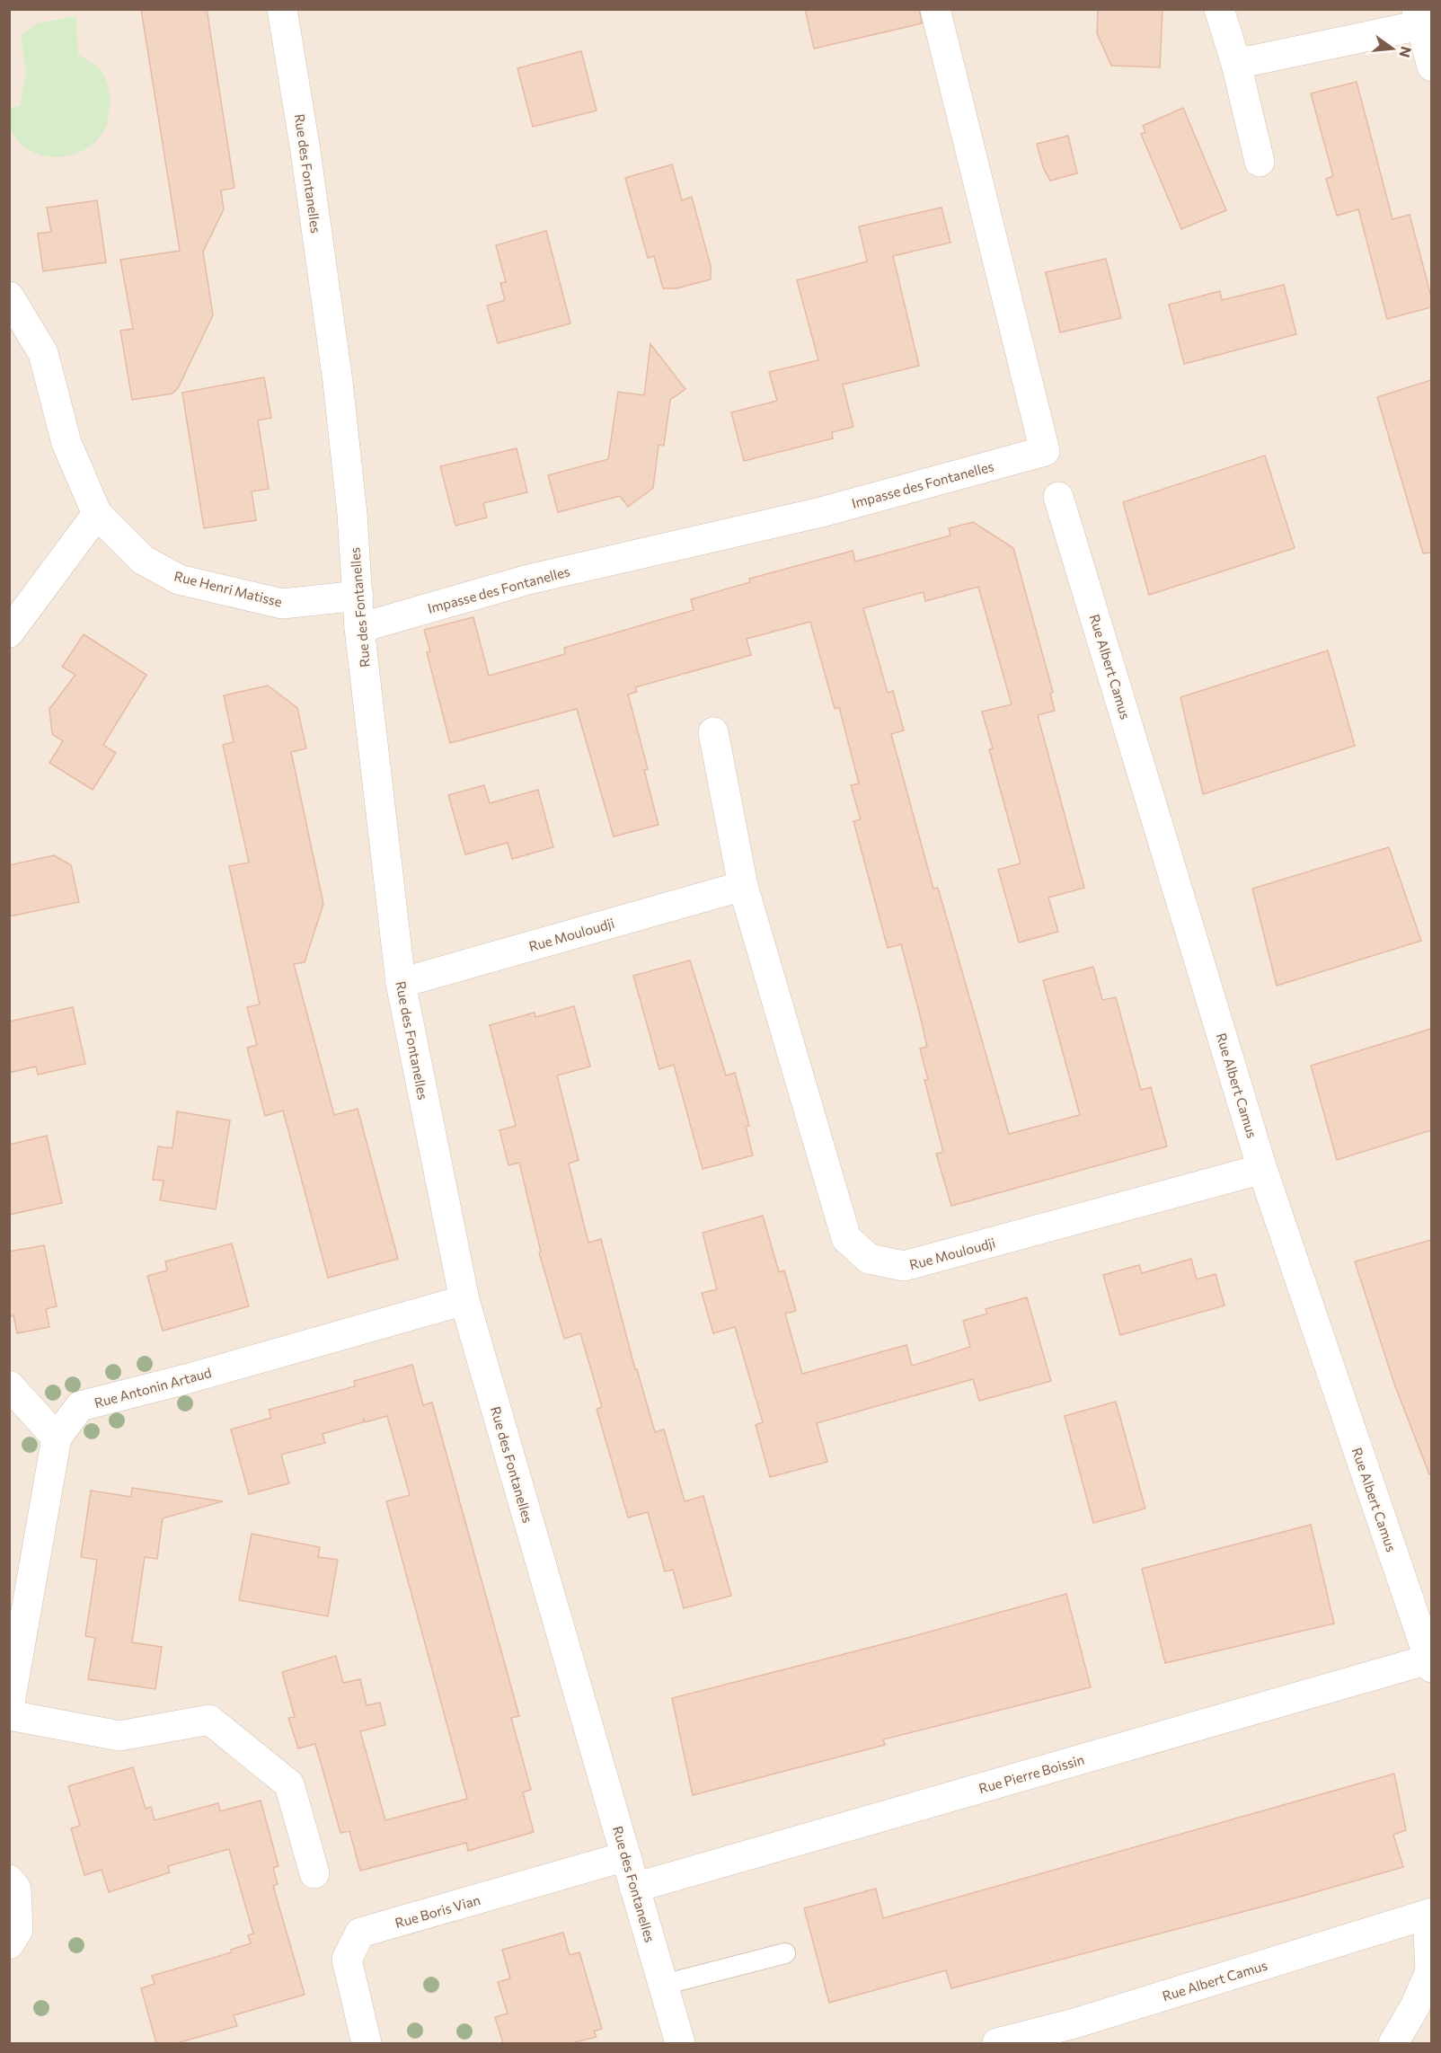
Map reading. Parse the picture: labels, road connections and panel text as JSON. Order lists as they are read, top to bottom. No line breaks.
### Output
{"streets":{"street":["Rue des Fontanelles","Impasse des Fontanelles","Rue Henri Matisse","Rue Albert Camus","Rue Mouloudji","Rue Antonin Artaud","Rue Pierre Boissin","Rue Boris Vian"]},"crossings":[["Rue des Fontanelles","Impasse des Fontanelles"],["Rue des Fontanelles","Rue Henri Matisse"],["Rue des Fontanelles","Rue Mouloudji"],["Rue des Fontanelles","Rue Antonin Artaud"],["Rue des Fontanelles","Rue Pierre Boissin"],["Rue des Fontanelles","Rue Boris Vian"],["Rue Albert Camus","Rue Mouloudji"],["Rue Albert Camus","Rue Pierre Boissin"]],"north":"right"}
